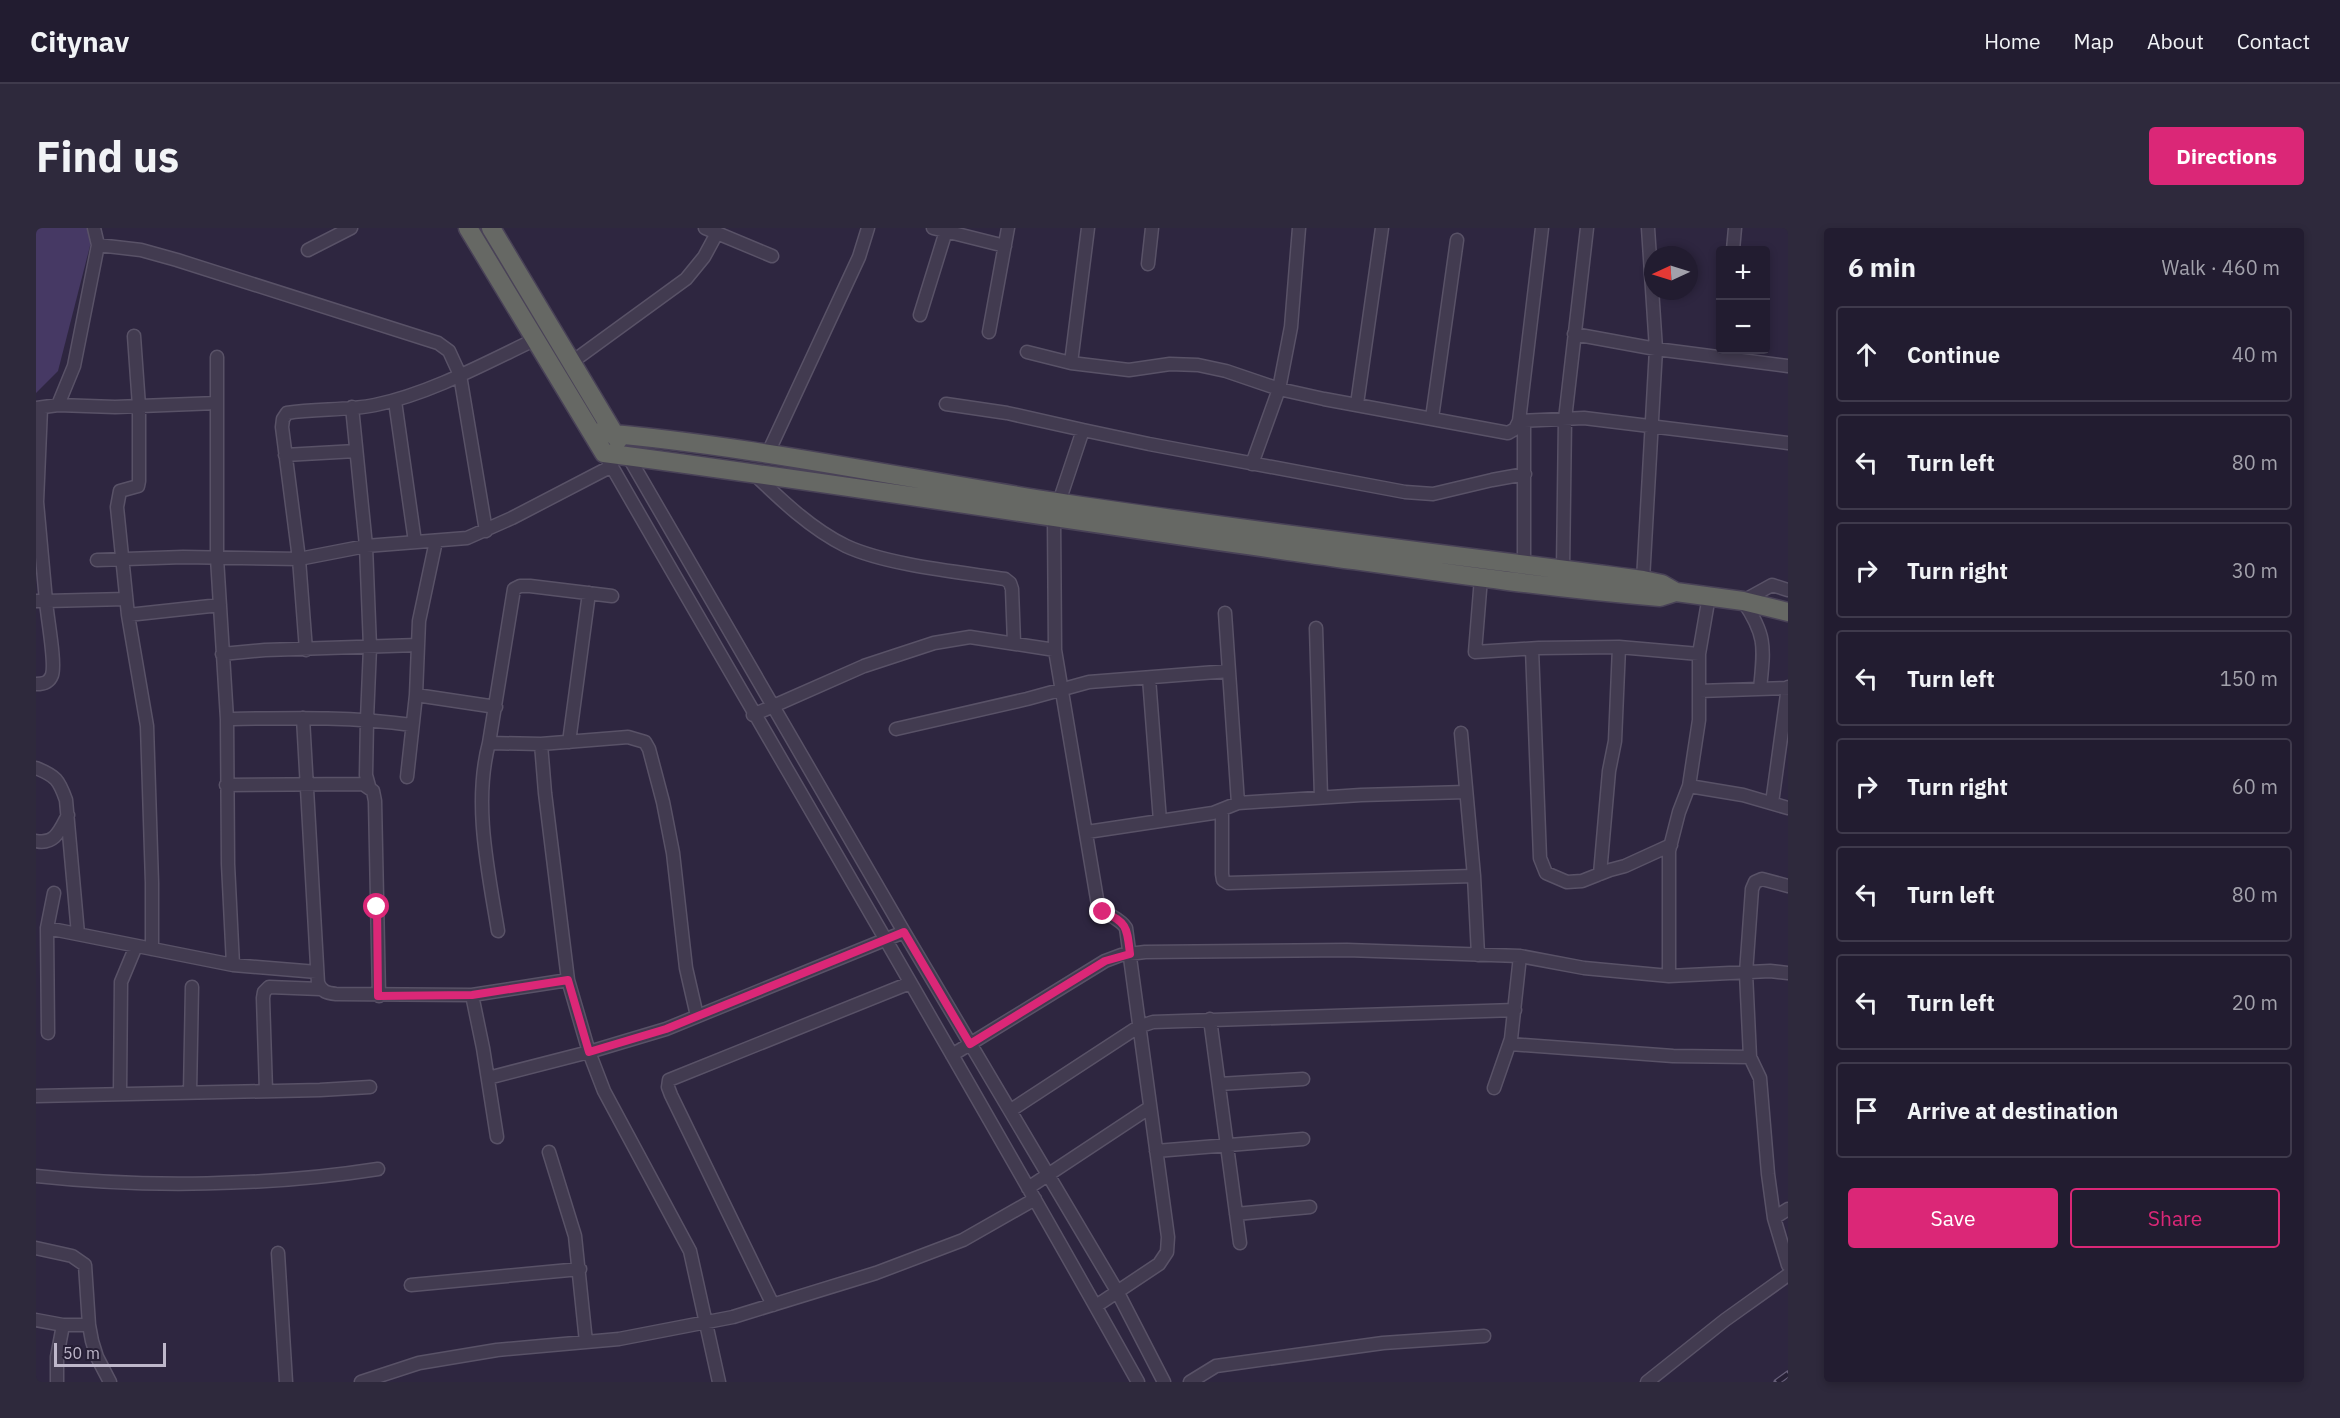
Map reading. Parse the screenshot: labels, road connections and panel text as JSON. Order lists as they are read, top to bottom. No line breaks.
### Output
{"scale_bar":"50 m","north":"left","page":{"header":"Citynav","nav":["Home","Map","About","Contact"],"buttons":["Directions",["Save","Share"]],"title":"Find us","heading":["6 min","Walk · 460 m"],"map_buttons":["+","−"],"list":[["Continue","40 m"],["Turn left","80 m"],["Turn right","30 m"],["Turn left","150 m"],["Turn right","60 m"],["Turn left","80 m"],["Turn left","20 m"],"Arrive at destination"],"scale":"50 m"}}
